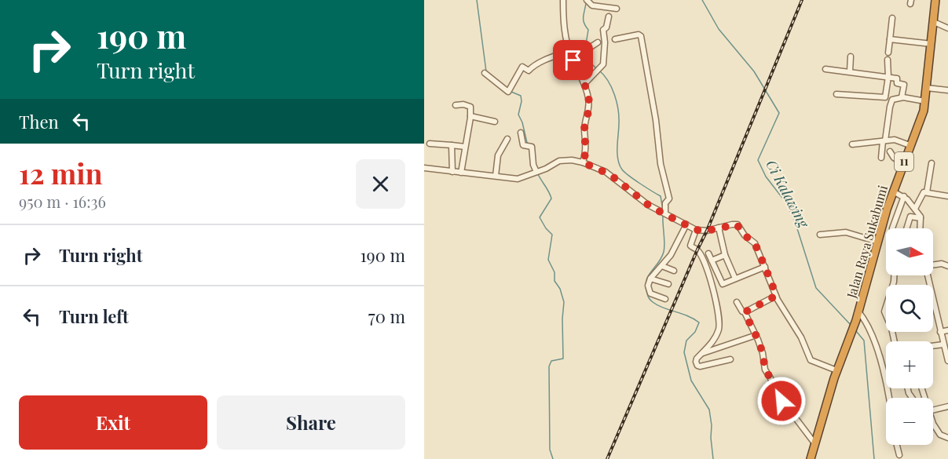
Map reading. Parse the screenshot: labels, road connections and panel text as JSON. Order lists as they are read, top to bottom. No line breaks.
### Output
{"streets":{"highway":["11","Jalan Raya Sukabumi"]},"water":["Ci Kalawing"],"north":"right","page":{"turn":["190 m","Turn right"],"then":"Then","heading":["12 min","950 m · 16:36"],"list":[{"name":"Turn right","value":"190 m"},{"name":"Turn left","value":"70 m"}],"map_buttons":["+","−"],"buttons":["Exit","Share"]}}
